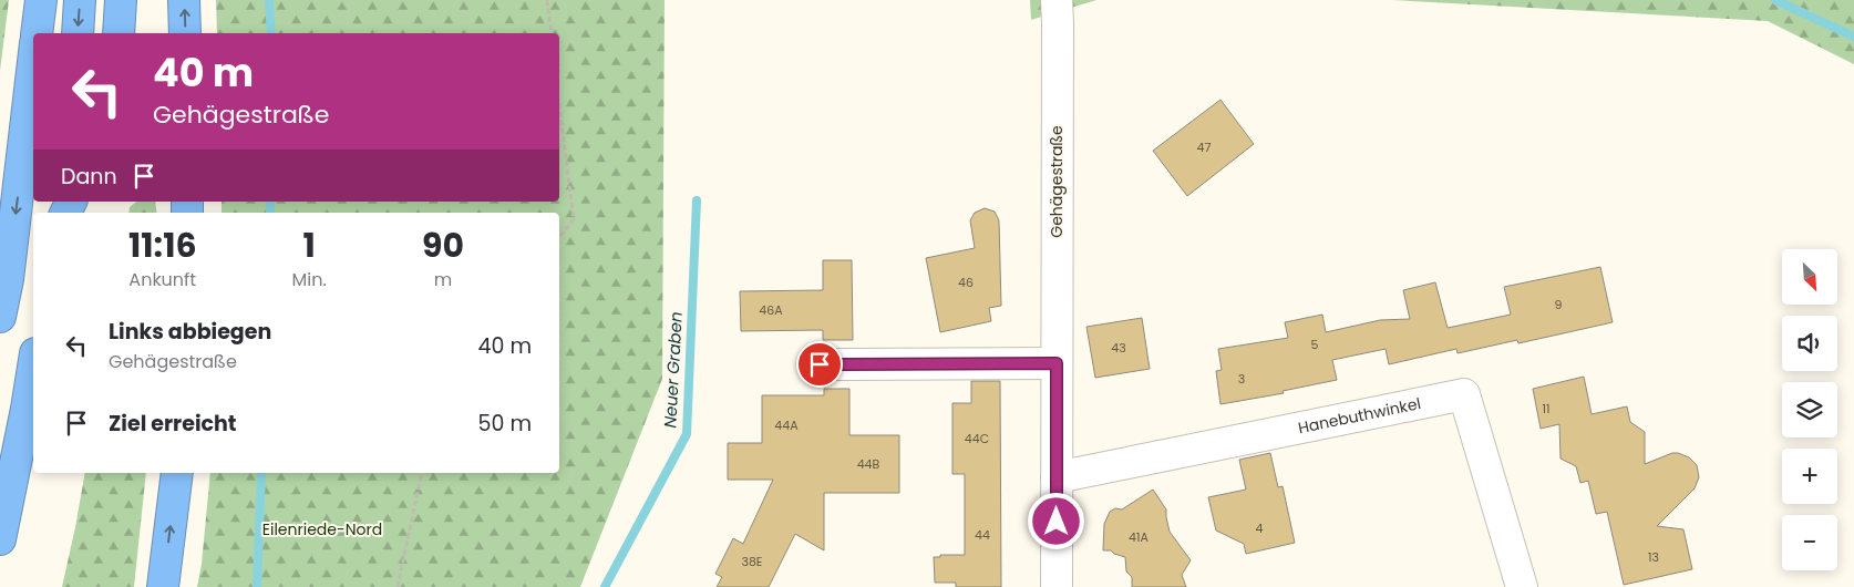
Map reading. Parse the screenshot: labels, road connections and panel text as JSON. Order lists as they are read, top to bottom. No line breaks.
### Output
{"streets":{"street":["Gehägestraße","Hanebuthwinkel"]},"crossings":[["Gehägestraße","Hanebuthwinkel"]],"water":["Neuer Graben"],"parks":["Eilenriede-Nord"],"house_numbers":["47","46","9","46A","5","43","3","11","44A","44C","44B","4","44","41A","13","38E"],"north":"bottom right","page":{"turn":["40 m","Gehägestraße"],"then":"Dann","eta":["11:16","Ankunft","1","Min.","90","m"],"map_buttons":["+","−"],"list":[{"name":"Links abbiegen","note":"Gehägestraße","value":"40 m"},{"name":"Ziel erreicht","value":"50 m"}]}}
